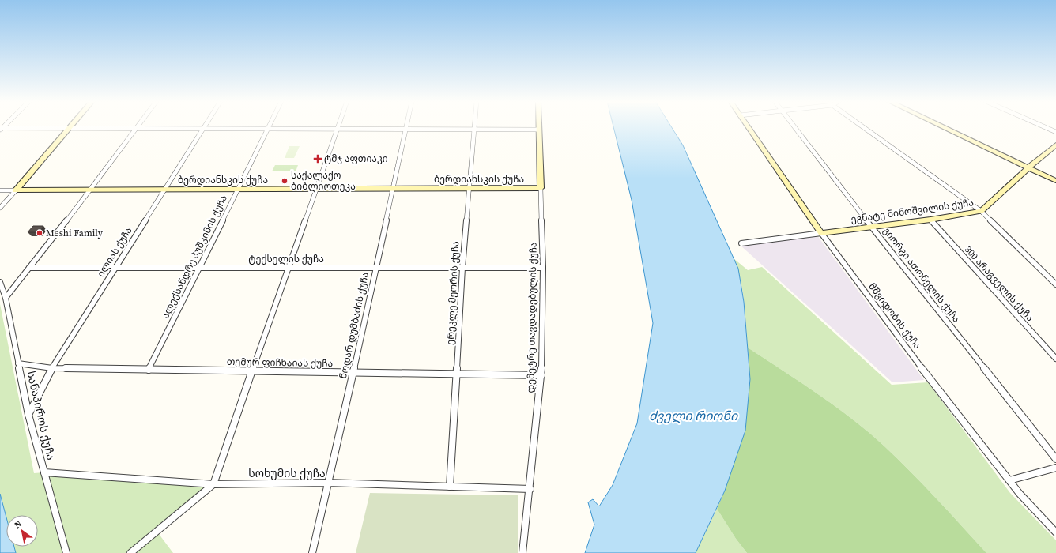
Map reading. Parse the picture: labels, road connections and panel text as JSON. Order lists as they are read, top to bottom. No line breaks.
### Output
{"streets":{"street":["ბერდიანსკის ქუჩა","ეგნატე ნინოშვილის ქუჩა","ილიას ქუჩა","ალექსანდრე პუშკინის ქუჩა","ტექსელის ქუჩა","გიორგი ათონელის ქუჩა","300 არაგველის ქუჩა","ერეკლე მეორის ქუჩა","მშვიდობის ქუჩა","დემეტრე თავდადებულის ქუჩა","ნოდარ დუმბაძის ქუჩა","თემურ ფიჩხაიას ქუჩა","სანაპიროს ქუჩა","სოხუმის ქუჩა"]},"crossings":[["ბერდიანსკის ქუჩა","ილიას ქუჩა"],["ბერდიანსკის ქუჩა","ალექსანდრე პუშკინის ქუჩა"],["ბერდიანსკის ქუჩა","ერეკლე მეორის ქუჩა"],["ბერდიანსკის ქუჩა","დემეტრე თავდადებულის ქუჩა"],["ბერდიანსკის ქუჩა","ნოდარ დუმბაძის ქუჩა"],["ეგნატე ნინოშვილის ქუჩა","გიორგი ათონელის ქუჩა"],["ეგნატე ნინოშვილის ქუჩა","300 არაგველის ქუჩა"],["ეგნატე ნინოშვილის ქუჩა","მშვიდობის ქუჩა"],["ილიას ქუჩა","ტექსელის ქუჩა"],["ილიას ქუჩა","თემურ ფიჩხაიას ქუჩა"],["ილიას ქუჩა","სანაპიროს ქუჩა"],["ალექსანდრე პუშკინის ქუჩა","ტექსელის ქუჩა"],["ალექსანდრე პუშკინის ქუჩა","თემურ ფიჩხაიას ქუჩა"],["ტექსელის ქუჩა","ერეკლე მეორის ქუჩა"],["ტექსელის ქუჩა","დემეტრე თავდადებულის ქუჩა"],["ტექსელის ქუჩა","ნოდარ დუმბაძის ქუჩა"],["ერეკლე მეორის ქუჩა","თემურ ფიჩხაიას ქუჩა"],["ერეკლე მეორის ქუჩა","სოხუმის ქუჩა"],["დემეტრე თავდადებულის ქუჩა","თემურ ფიჩხაიას ქუჩა"],["დემეტრე თავდადებულის ქუჩა","სოხუმის ქუჩა"],["ნოდარ დუმბაძის ქუჩა","თემურ ფიჩხაიას ქუჩა"],["ნოდარ დუმბაძის ქუჩა","სოხუმის ქუჩა"],["თემურ ფიჩხაიას ქუჩა","სანაპიროს ქუჩა"],["სანაპიროს ქუჩა","სოხუმის ქუჩა"]],"water":["ძველი რიონი"],"places":{"health":["ტმჯ აფთიაკი"],"other":["საქალაქო ბიბლიოთეკა","Meshi Family"]},"north":"top left"}
